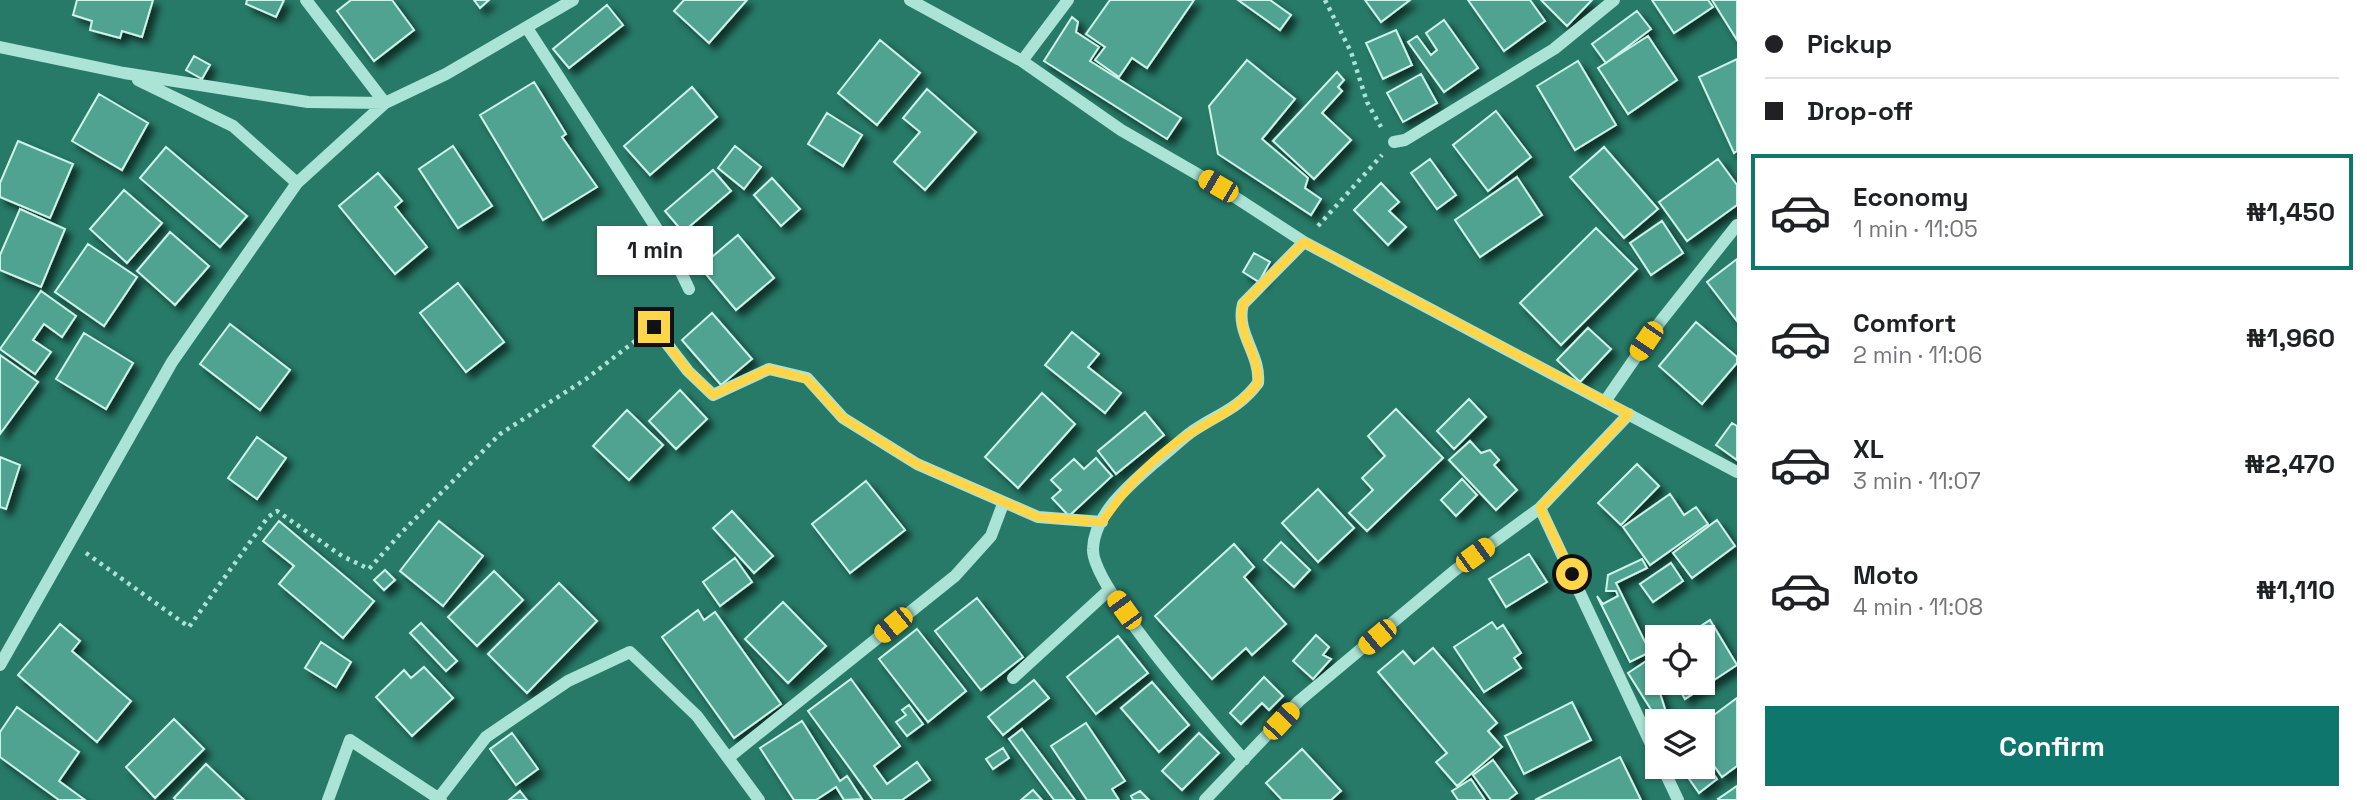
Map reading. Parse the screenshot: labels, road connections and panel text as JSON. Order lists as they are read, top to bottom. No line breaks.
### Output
{"page":{"banner":["Pickup","Drop-off"],"list":[{"name":"Economy","note":"1 min · 11:05","value":"₦1,450"},{"name":"Comfort","note":"2 min · 11:06","value":"₦1,960"},{"name":"XL","note":"3 min · 11:07","value":"₦2,470"},{"name":"Moto","note":"4 min · 11:08","value":"₦1,110"}],"bubble":"1 min","buttons":"Confirm"}}
